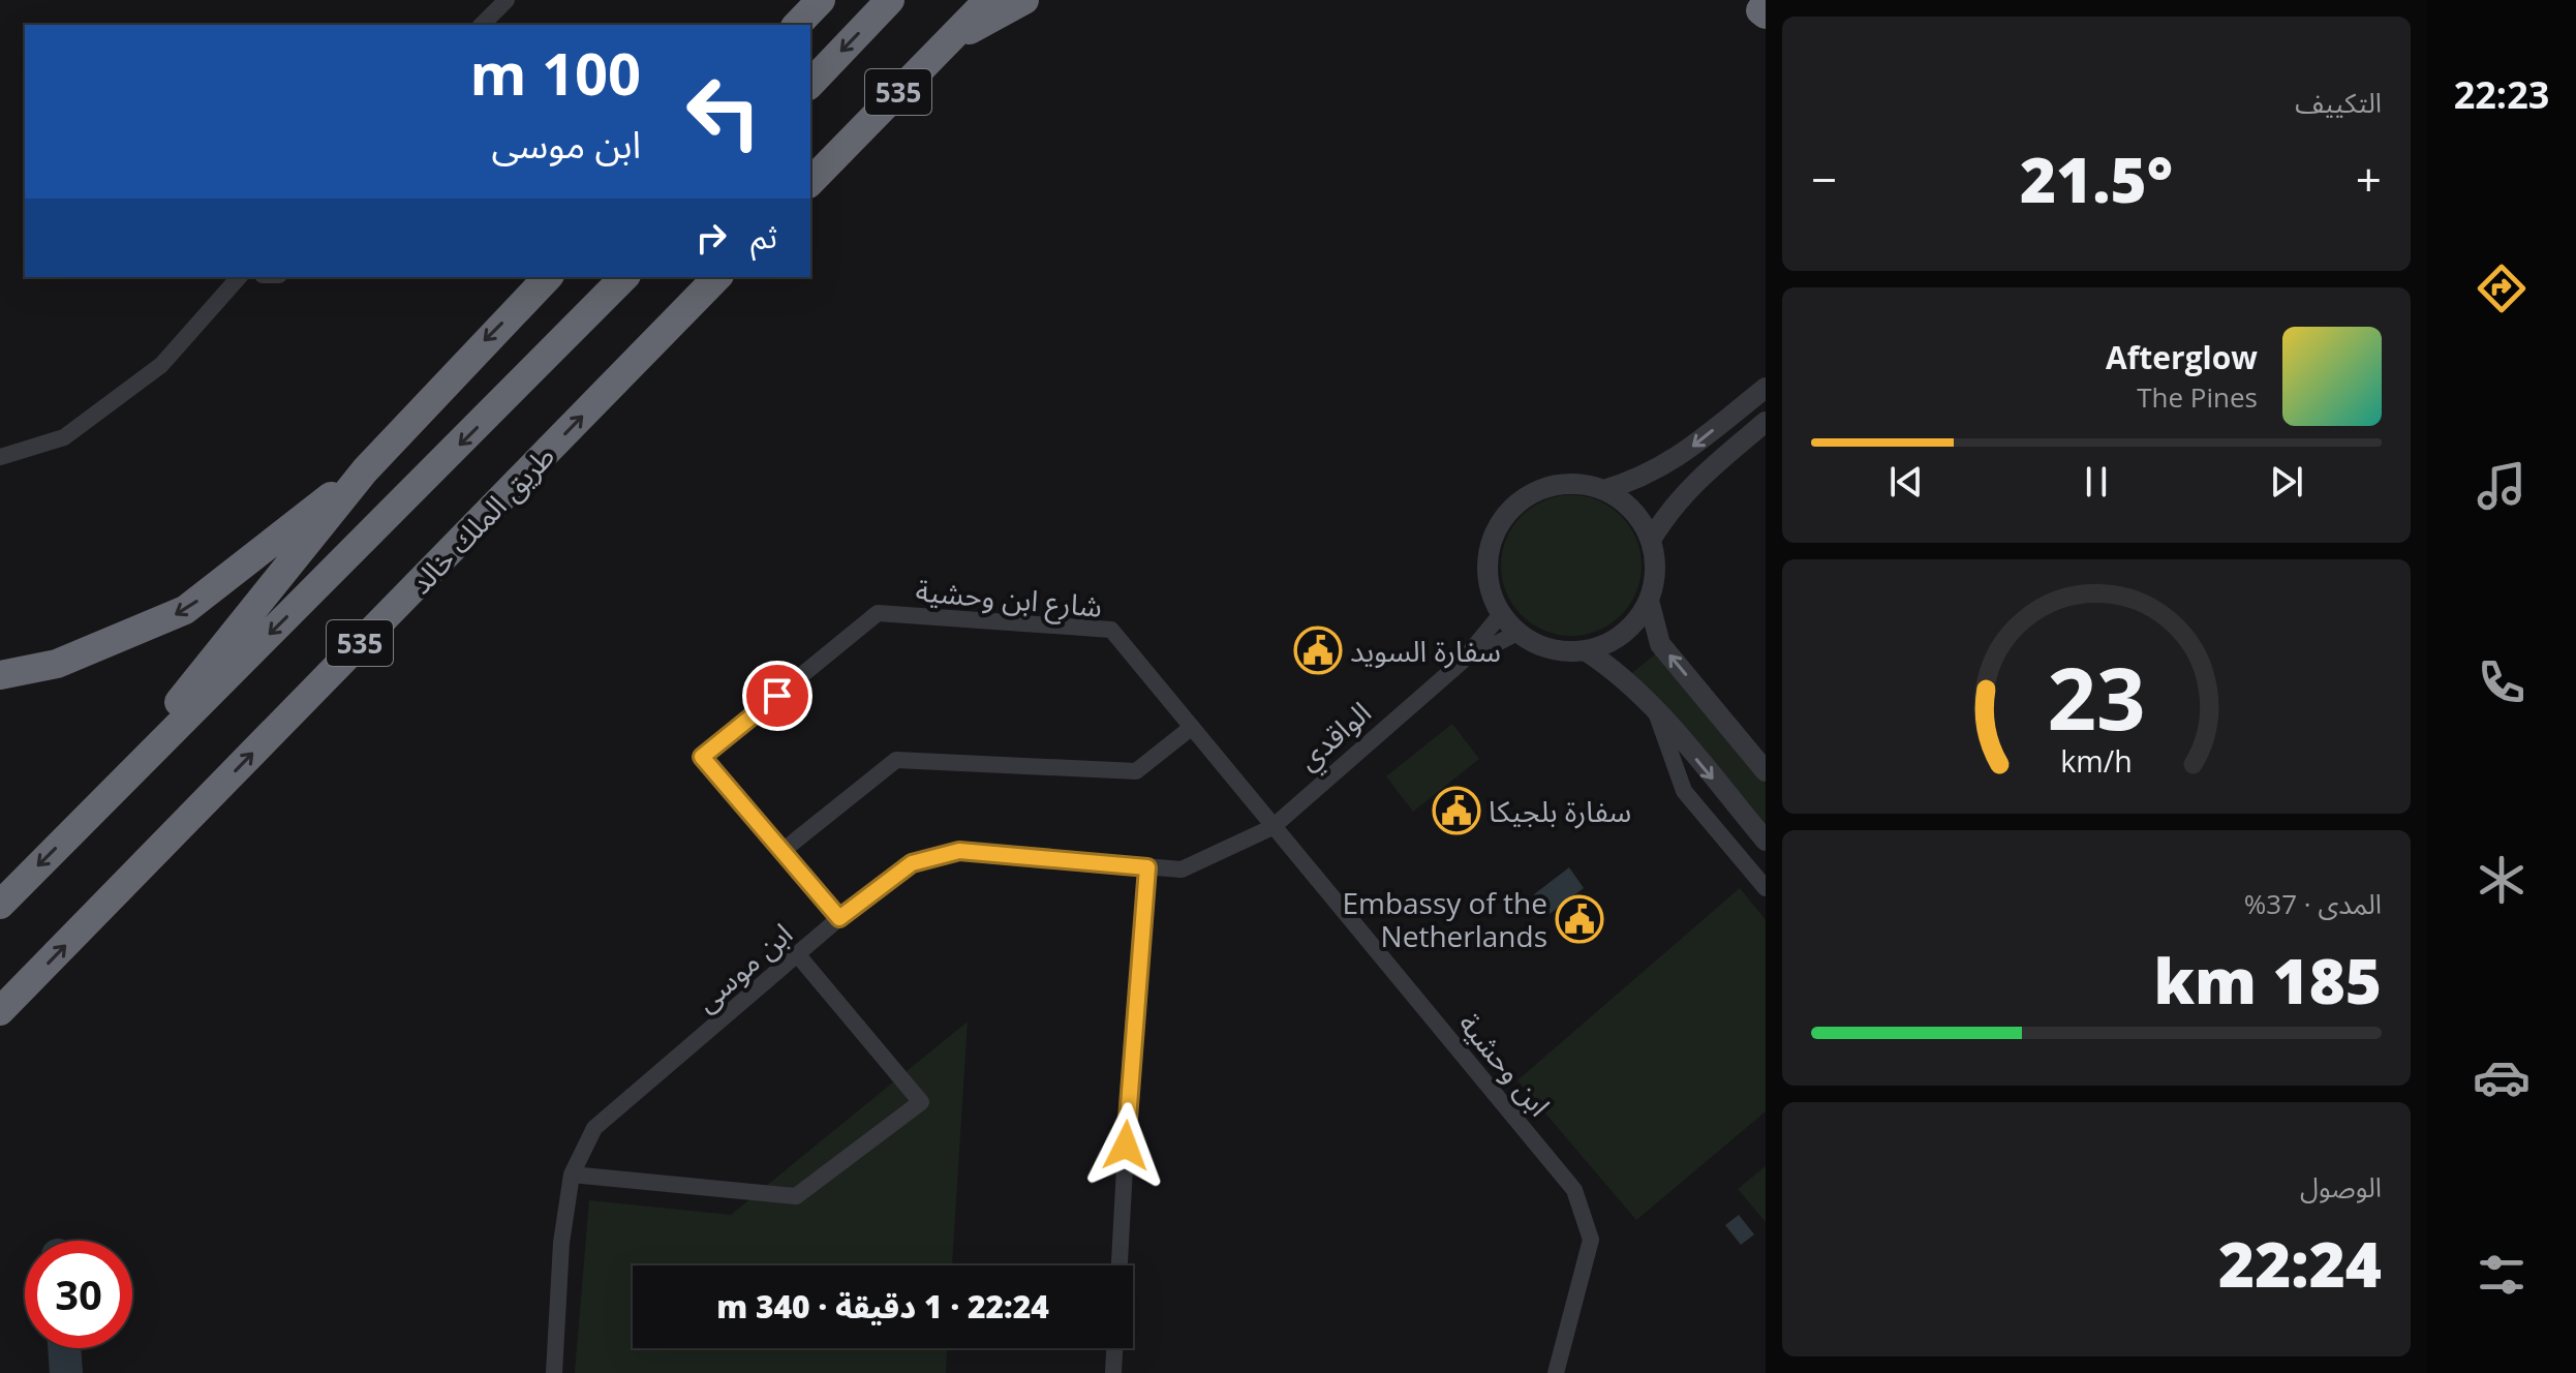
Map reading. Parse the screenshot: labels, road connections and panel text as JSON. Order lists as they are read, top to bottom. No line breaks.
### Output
{"streets":{"highway":["535","طريق الملك خالد"],"street":["شارع ابن وحشية","الواقدي","ابن موسى","ابن وحشية"]},"crossings":[["شارع ابن وحشية","الواقدي"],["شارع ابن وحشية","ابن موسى"],["شارع ابن وحشية","ابن وحشية"],["الواقدي","ابن موسى"],["الواقدي","ابن وحشية"],["ابن موسى","ابن وحشية"]],"places":{"public building":["سفارة السويد","سفارة بلجيكا","Embassy of the Netherlands"]},"page":{"tabs":"22:23","tile":["التكييف",["المدى · 37%","185 km"],["الوصول","22:24"]],"turn":["100 m","ابن موسى"],"heat":["−","21.5°","+"],"then":"ثم","song":["Afterglow","The Pines"],"limit":"30","trip":"22:24 · 1 دقيقة · 340 m","gauge":["23","km/h"]}}
